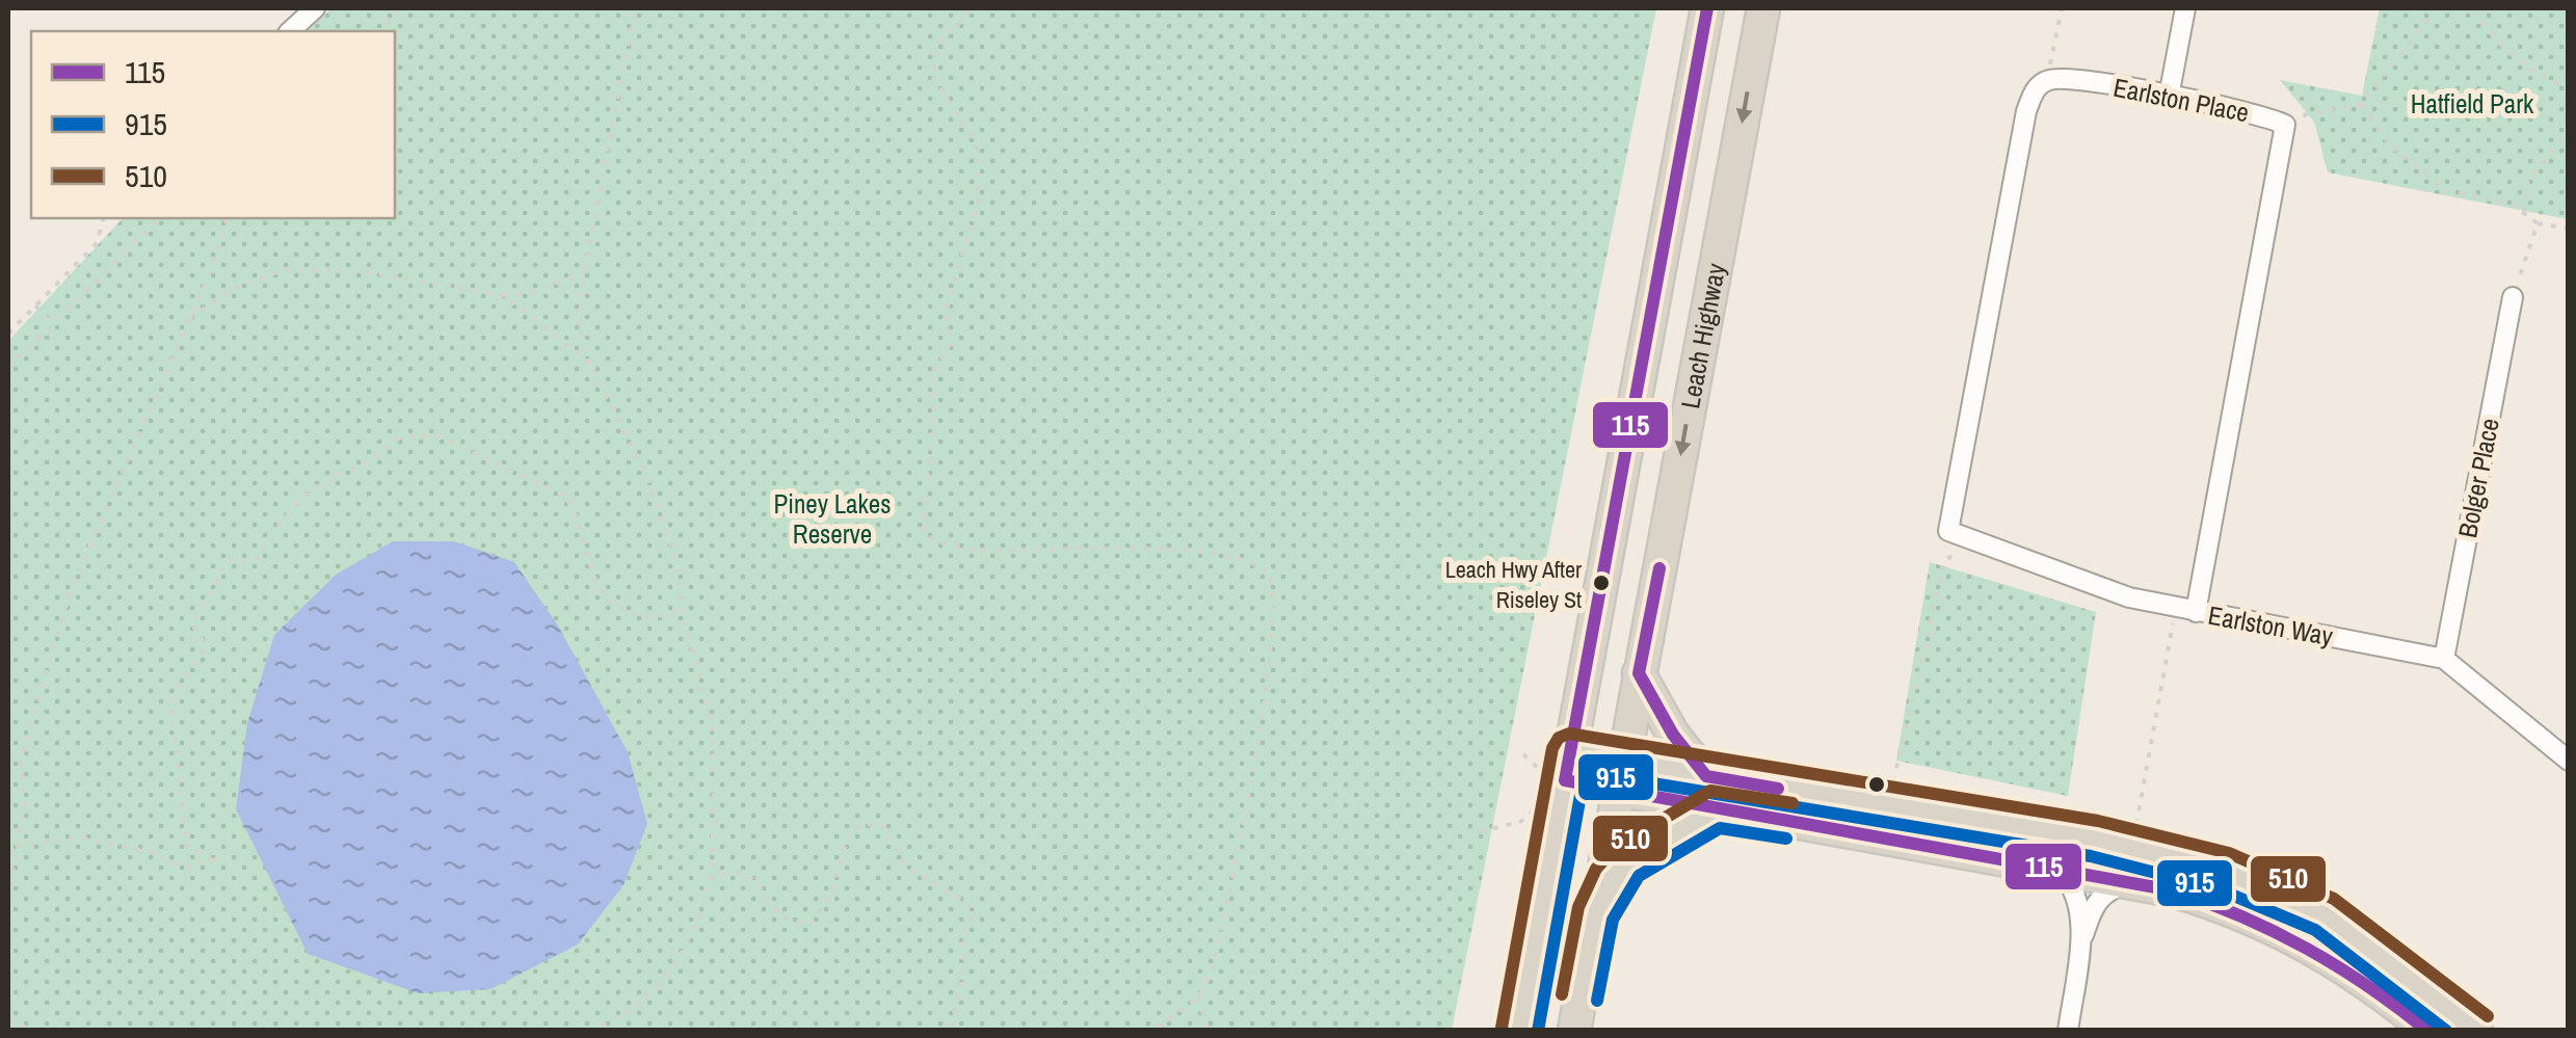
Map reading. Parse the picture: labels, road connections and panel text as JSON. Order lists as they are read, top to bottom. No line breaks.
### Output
{"streets":{"highway":["Leach Highway"],"street":["Earlston Place","Bolger Place","Earlston Way"]},"crossings":[["Earlston Place","Earlston Way"],["Bolger Place","Earlston Way"]],"parks":["Hatfield Park","Piney Lakes Reserve"],"places":["Leach Hwy After Riseley St"],"lines":["transit line 115","transit line 510","transit line 915"],"legend":["115","915","510"]}
